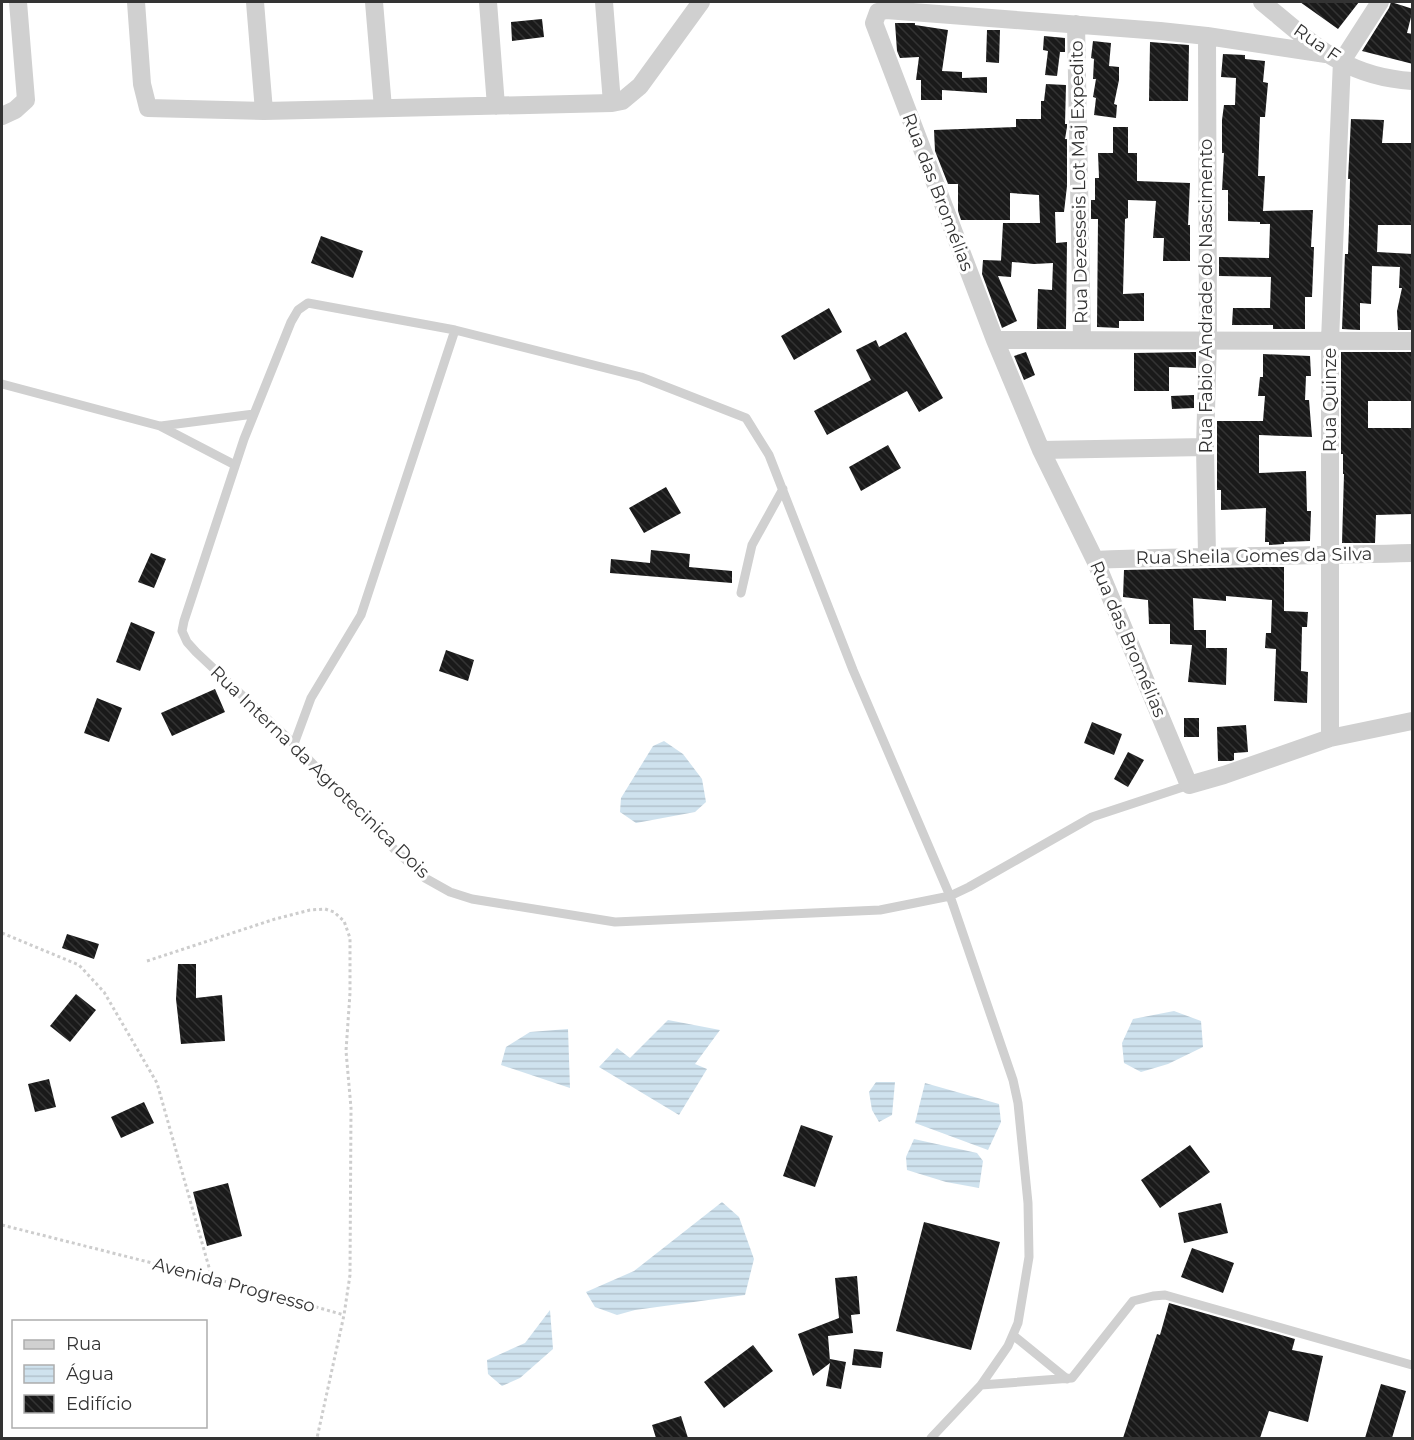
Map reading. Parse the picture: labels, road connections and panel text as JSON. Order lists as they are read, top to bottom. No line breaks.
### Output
{"streets":{"street":["Rua F","Rua Dezesseis Lot Maj Expedito","Rua das Bromélias","Rua Fabio Andrade do Nascimento","Rua Quinze","Rua Sheila Gomes da Silva","Rua Interna da Agrotecinica Dois"],"path":["Avenida Progresso"]},"crossings":[["Rua F","Rua das Bromélias"],["Rua F","Rua Quinze"],["Rua Dezesseis Lot Maj Expedito","Rua das Bromélias"],["Rua das Bromélias","Rua Fabio Andrade do Nascimento"],["Rua das Bromélias","Rua Quinze"],["Rua das Bromélias","Rua Sheila Gomes da Silva"],["Rua das Bromélias","Rua Interna da Agrotecinica Dois"],["Rua Fabio Andrade do Nascimento","Rua Sheila Gomes da Silva"],["Rua Quinze","Rua Sheila Gomes da Silva"],["Rua Quinze","Rua Interna da Agrotecinica Dois"]],"legend":["Rua","Água","Edifício"]}
